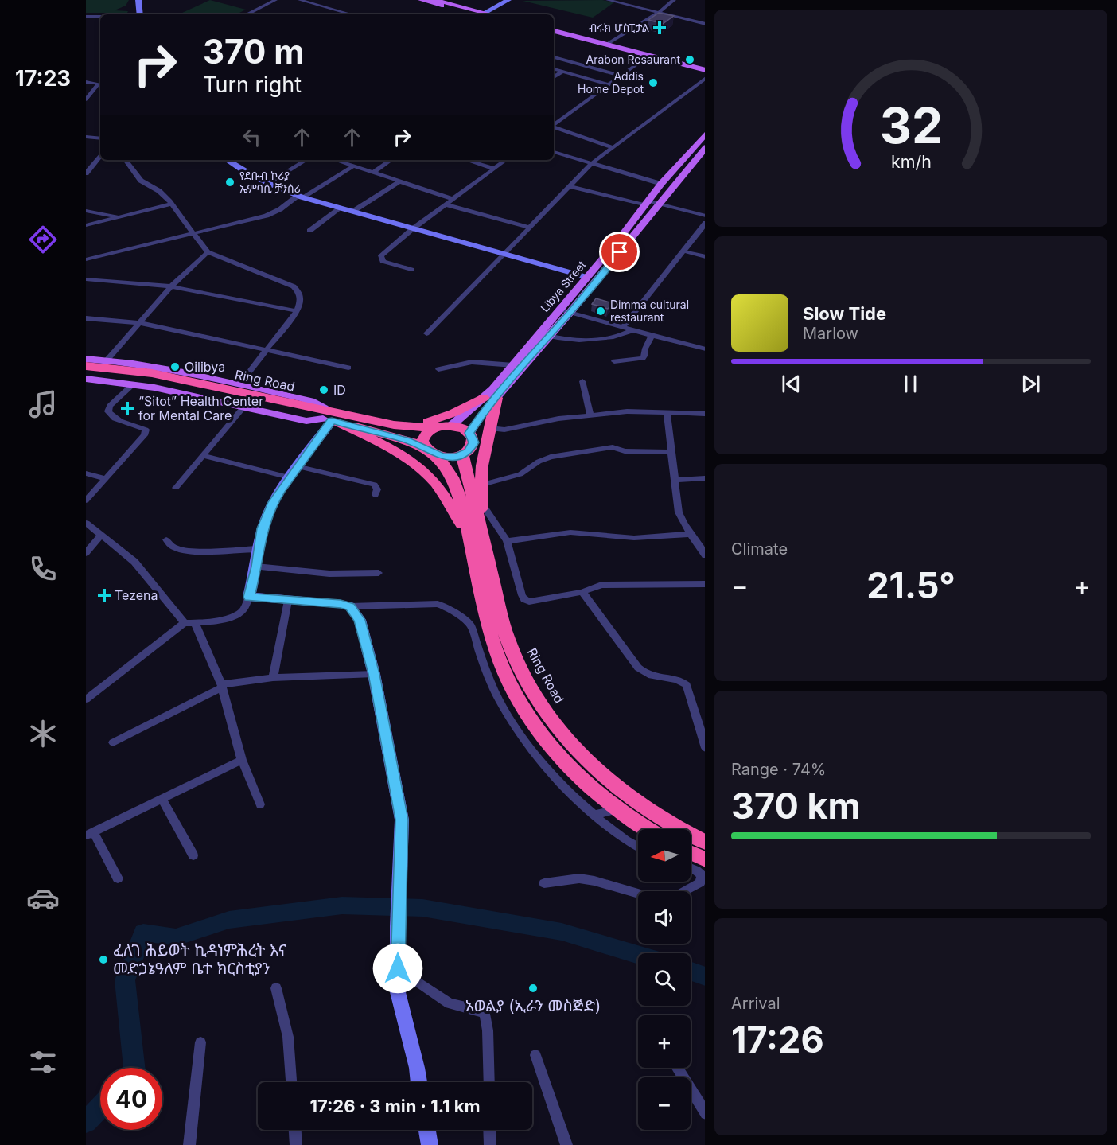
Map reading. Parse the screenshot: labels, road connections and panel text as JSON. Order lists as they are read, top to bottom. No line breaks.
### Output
{"streets":{"highway":["Ring Road"],"main road":["Libya Street"]},"crossings":[["Libya Street","Ring Road"]],"places":{"health":["ብሩክ ሆስፒታል","“Sitot” Health Center for Mental Care","Tezena"],"other":["Arabon Resaurant","Addis Home Depot","የደቡብ ኮሪያ ኤምባሲ ቻንሰሪ","Dimma cultural restaurant","Oilibya","ID","ፈለገ ሕይወት ኪዳነምሕረት እና መድኃኔዓለም ቤተ ክርስቲያን","አወልያ (ኢራን መስጅድ)"]},"north":"left","page":{"tabs":"17:23","turn":["370 m","Turn right"],"song":["Slow Tide","Marlow"],"tile":["Climate",["Range · 74%","370 km"],["Arrival","17:26"]],"heat":["−","21.5°","+"],"map_buttons":["+","−"],"limit":"40","trip":"17:26 · 3 min · 1.1 km","gauge":["32","km/h"]}}
